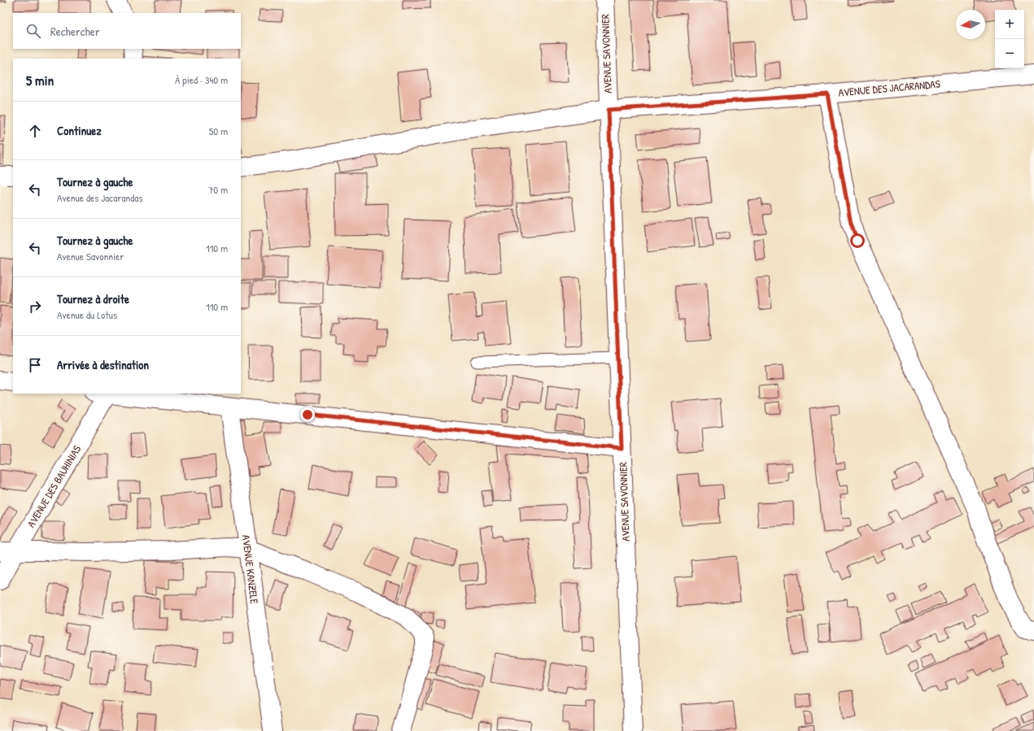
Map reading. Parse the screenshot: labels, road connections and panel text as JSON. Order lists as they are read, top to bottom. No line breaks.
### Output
{"streets":{"street":["AVENUE SAVONNIER","AVENUE DES JACARANDAS","AVENUE DES BAUHINIAS","AVENUE KANZELE"]},"crossings":[["AVENUE SAVONNIER","AVENUE DES JACARANDAS"]],"north":"left","page":{"map_buttons":["+","−"],"search":"Rechercher","heading":["5 min","À pied · 340 m"],"list":[["Continuez","50 m"],["Tournez à gauche","Avenue des Jacarandas","70 m"],["Tournez à gauche","Avenue Savonnier","110 m"],["Tournez à droite","Avenue du Lotus","110 m"],"Arrivée à destination"]}}
